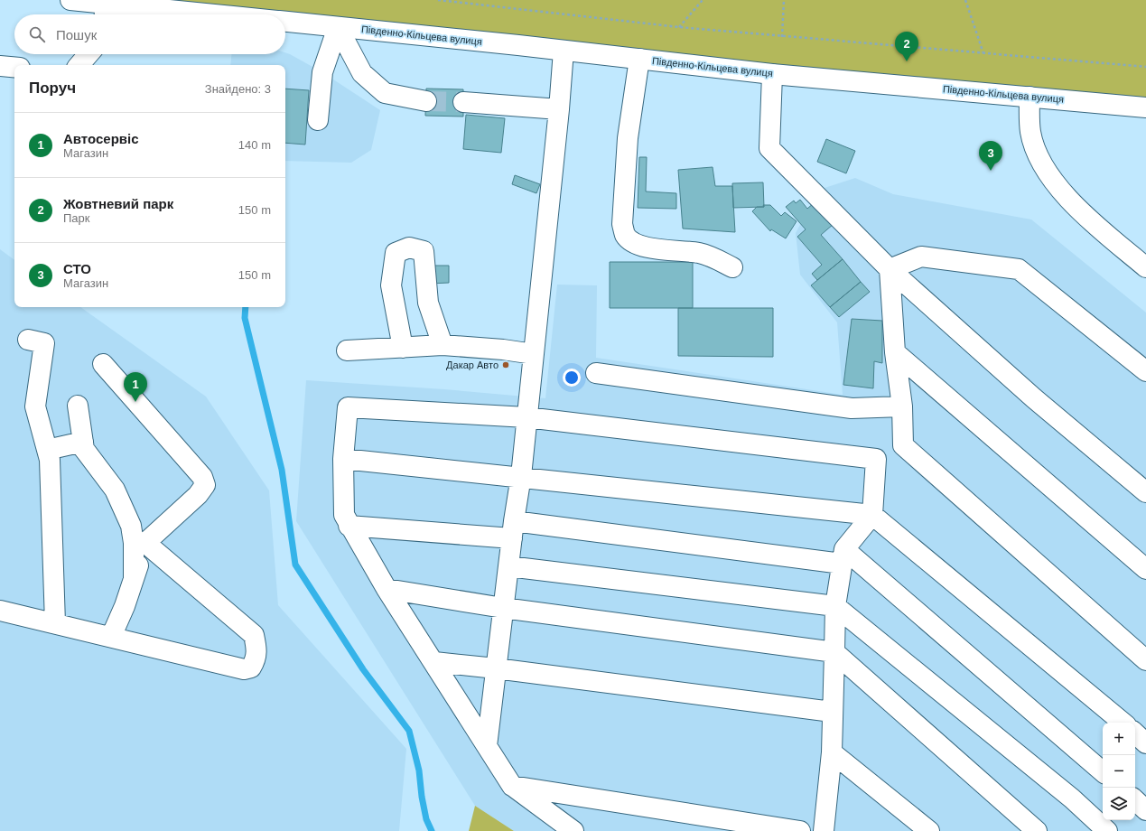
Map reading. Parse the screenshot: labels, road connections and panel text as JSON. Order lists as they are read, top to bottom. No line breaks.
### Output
{"streets":{"main road":["Південно-Кільцева вулиця"]},"places":["Дакар Авто"],"page":{"search":"Пошук","pins":["2","3","1"],"heading":["Поруч","Знайдено: 3"],"list":[{"mark":"1","name":"Автосервіс","note":"Магазин","value":"140 m"},{"mark":"2","name":"Жовтневий парк","note":"Парк","value":"150 m"},{"mark":"3","name":"СТО","note":"Магазин","value":"150 m"}],"map_buttons":["+","−"]}}
